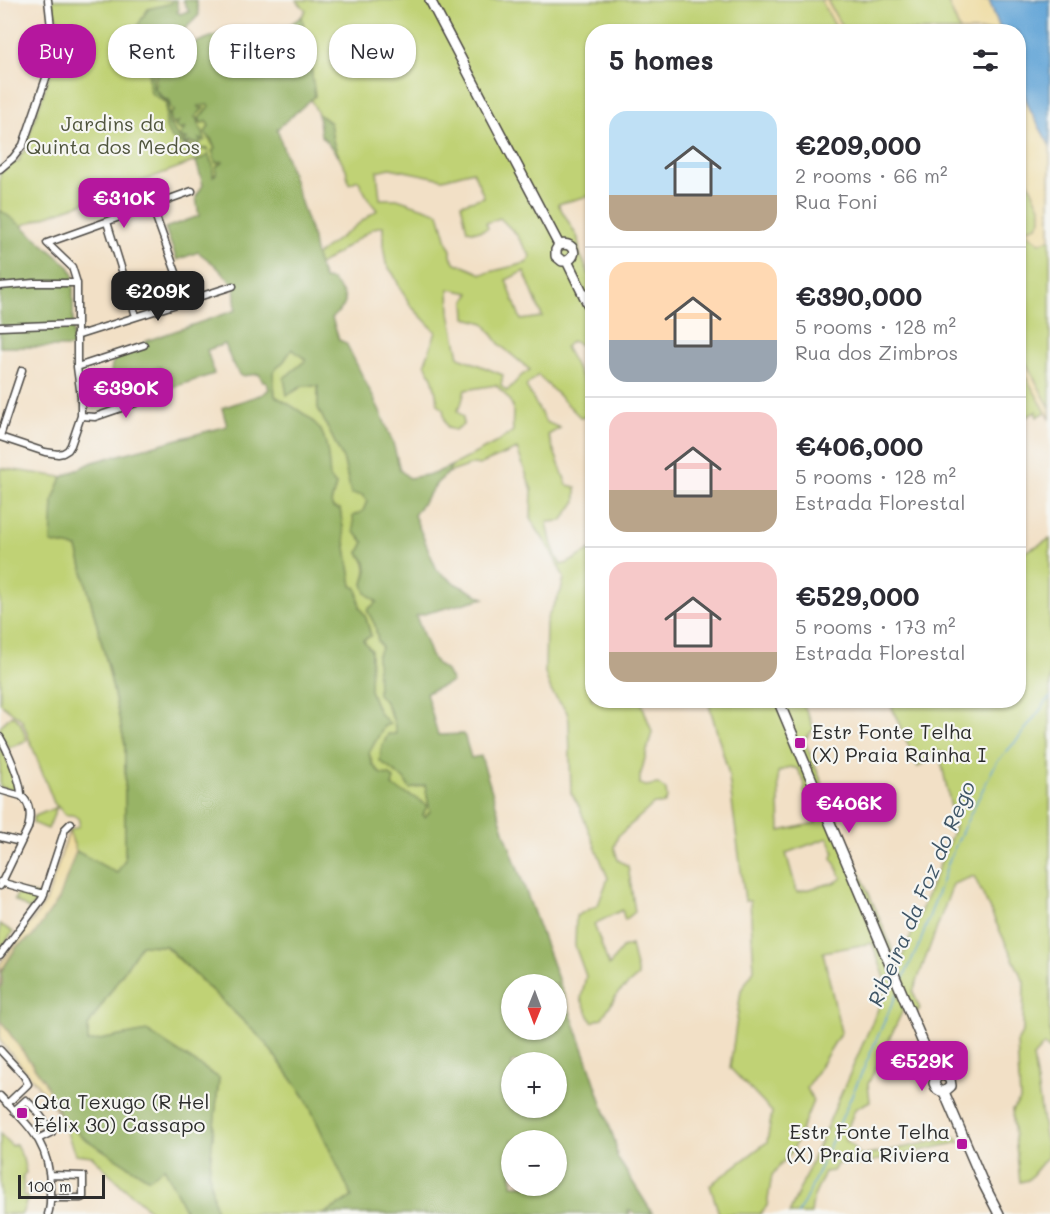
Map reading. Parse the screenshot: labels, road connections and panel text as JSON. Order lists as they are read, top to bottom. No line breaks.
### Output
{"water":["Ribeira da Foz do Rego"],"parks":["Jardins da Quinta dos Medos"],"places":{"transit":["Estr Fonte Telha (X) Praia Rainha I","Qta Texugo (R Hel Félix 30) Cassapo","Estr Fonte Telha (X) Praia Riviera"]},"scale_bar":"100 m","north":"bottom","page":{"chip":["Buy","Rent","Filters","New"],"heading":"5 homes","list":[{"name":"€209,000","note":"2 rooms · 66 m² · Rua Foni"},{"name":"€390,000","note":"5 rooms · 128 m² · Rua dos Zimbros"},{"name":"€406,000","note":"5 rooms · 128 m² · Estrada Florestal"},{"name":"€529,000","note":"5 rooms · 173 m² · Estrada Florestal"}],"price":["€310K","€209K","€390K","€406K","€529K"],"map_buttons":["+","−"],"scale":"100 m"}}
